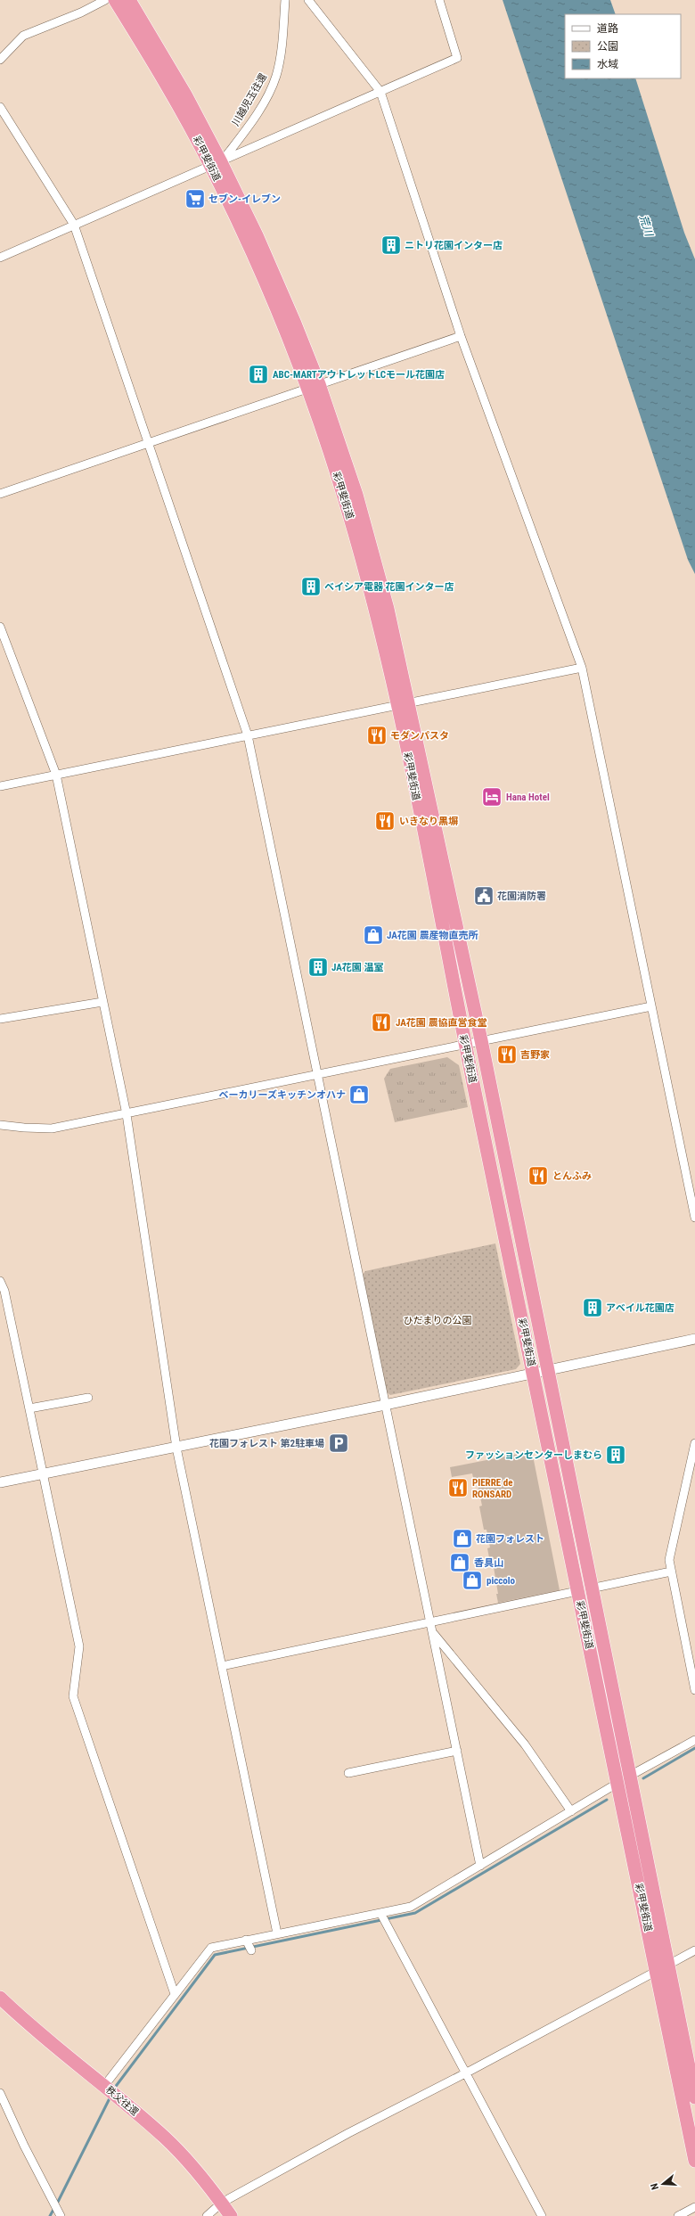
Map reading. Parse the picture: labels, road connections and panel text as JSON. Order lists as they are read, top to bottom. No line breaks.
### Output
{"streets":{"highway":["彩甲斐街道","秩父往還"],"street":["川越児玉往還"]},"crossings":[["川越児玉往還","彩甲斐街道"]],"water":["荒川"],"parks":["ひだまりの公園"],"places":{"supermarket":["セブン-イレブン"],"building":["ニトリ花園インター店","ABC-MARTアウトレットLCモール花園店","ベイシア電器 花園インター店","JA花園 温室","アベイル花園店","ファッションセンターしまむら"],"restaurant":["モダンパスタ","いきなり黒塀","JA花園 農協直営食堂","吉野家","とんふみ","PIERRE de RONSARD"],"hotel":["Hana Hotel"],"public building":["花園消防署"],"shop":["JA花園 農産物直売所","ベーカリーズキッチンオハナ","花園フォレスト","香具山","piccolo"],"parking":["花園フォレスト 第2駐車場"]},"legend":["道路","公園","水域"],"north":"left"}
